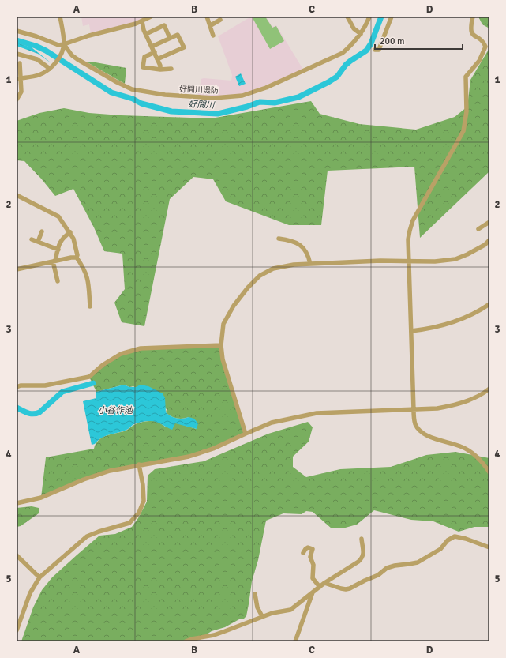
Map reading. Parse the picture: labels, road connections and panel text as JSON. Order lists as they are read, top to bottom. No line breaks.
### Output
{"streets":{"street":["好間川堤防"]},"water":["好間川","小谷作池"],"scale_bar":"200 m","grid":{"columns":["A","B","C","D"],"rows":["1","2","3","4","5"]}}
